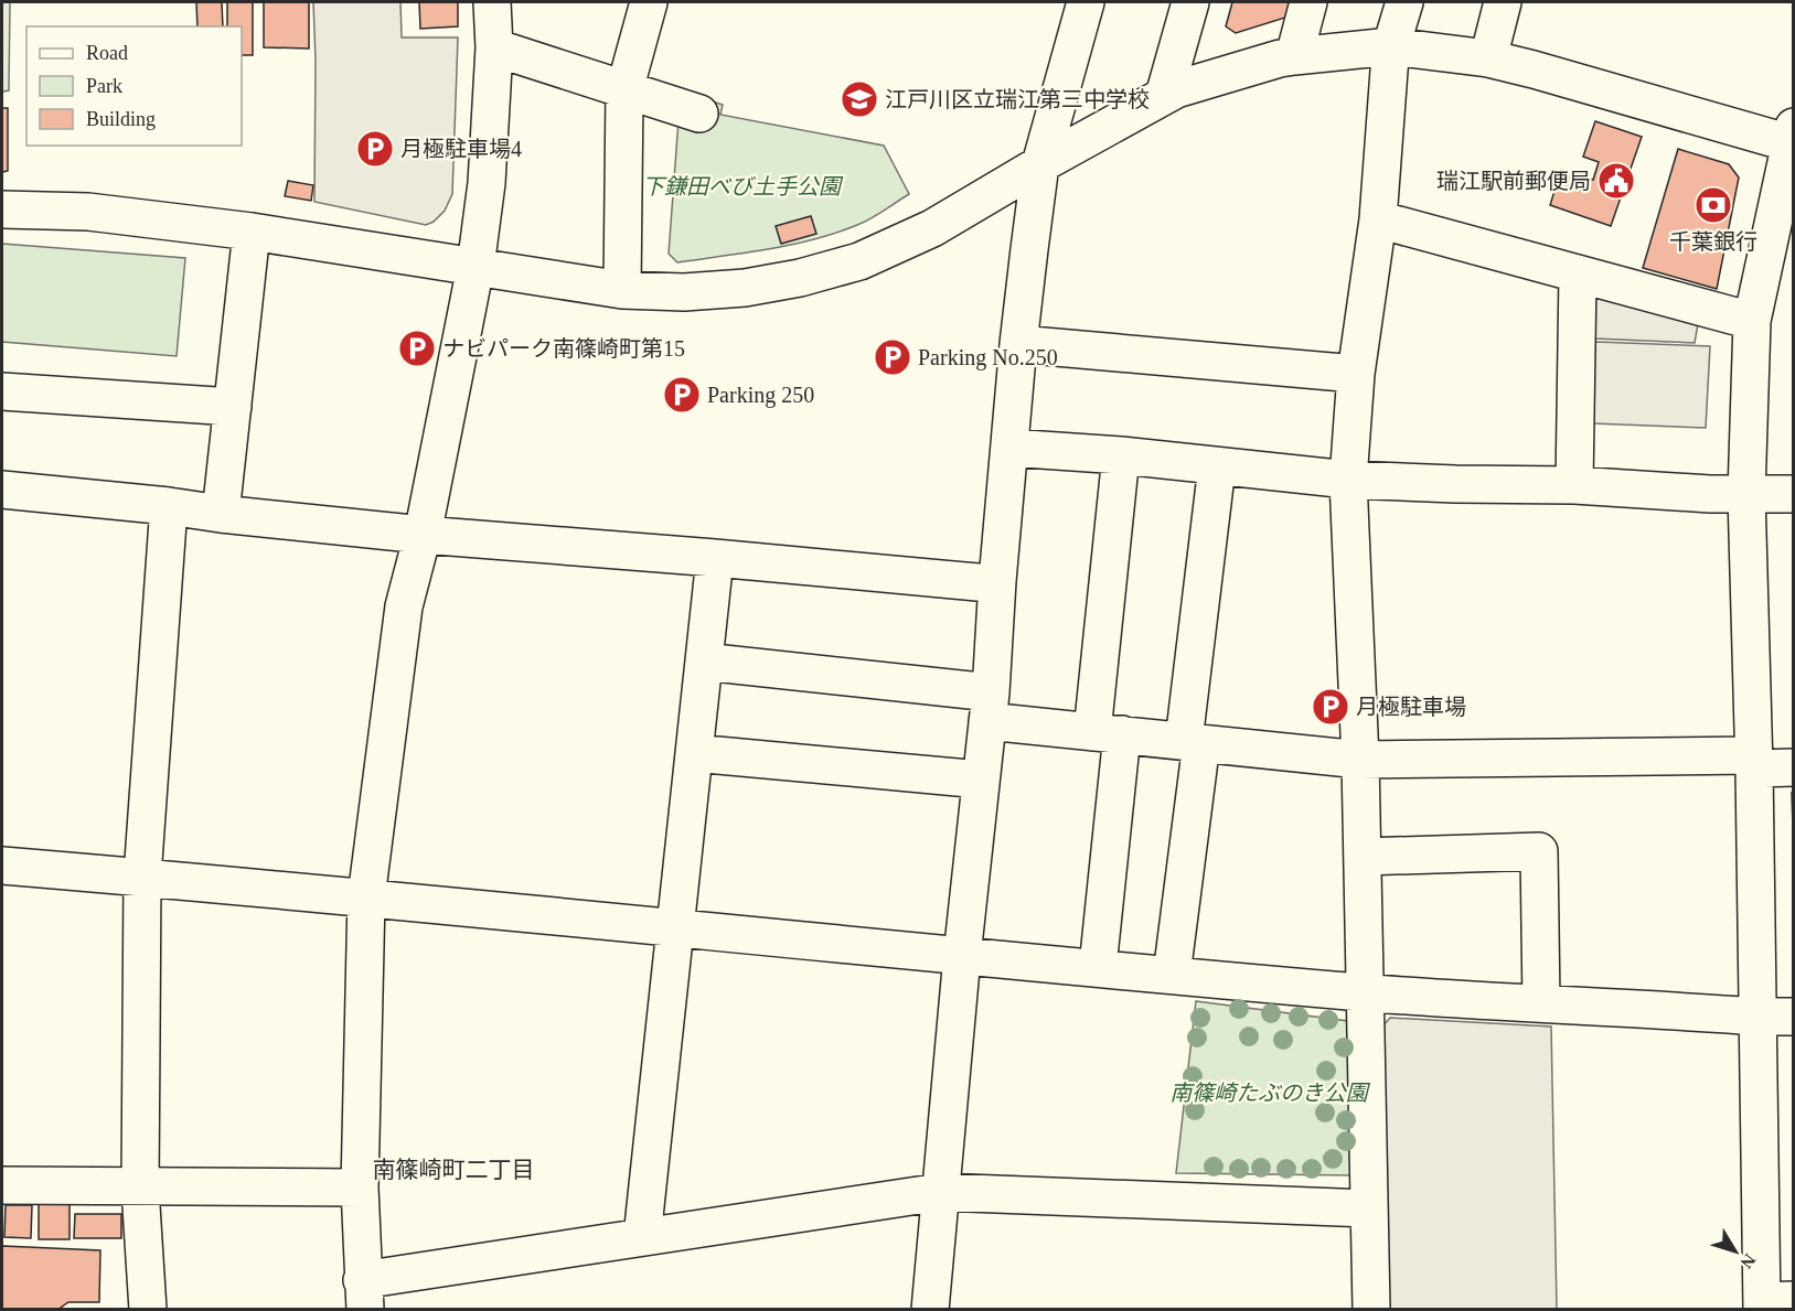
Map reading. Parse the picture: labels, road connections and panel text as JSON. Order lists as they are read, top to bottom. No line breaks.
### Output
{"districts":["南篠崎町二丁目"],"parks":["下鎌田べび土手公園","南篠崎たぶのき公園"],"places":{"school or university":["江戸川区立瑞江第三中学校"],"parking":["月極駐車場4","ナビパーク南篠崎町第15","Parking No.250","Parking 250","月極駐車場"],"public building":["瑞江駅前郵便局"],"bank":["千葉銀行"]},"legend":["Road","Park","Building"],"north":"bottom right"}
